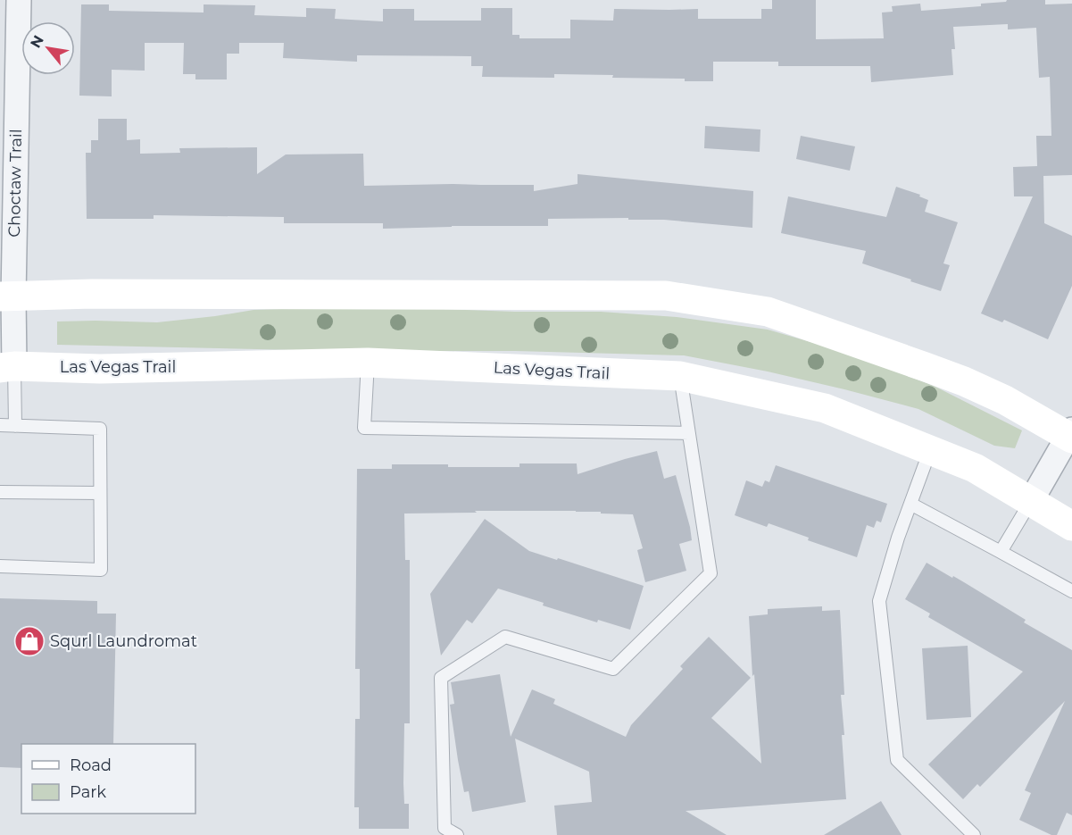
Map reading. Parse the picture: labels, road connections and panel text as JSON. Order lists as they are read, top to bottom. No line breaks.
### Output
{"streets":{"main road":["Las Vegas Trail"],"street":["Choctaw Trail"]},"crossings":[["Choctaw Trail","Las Vegas Trail"]],"places":{"shop":["Squrl Laundromat"]},"legend":["Road","Park"],"north":"top left"}
